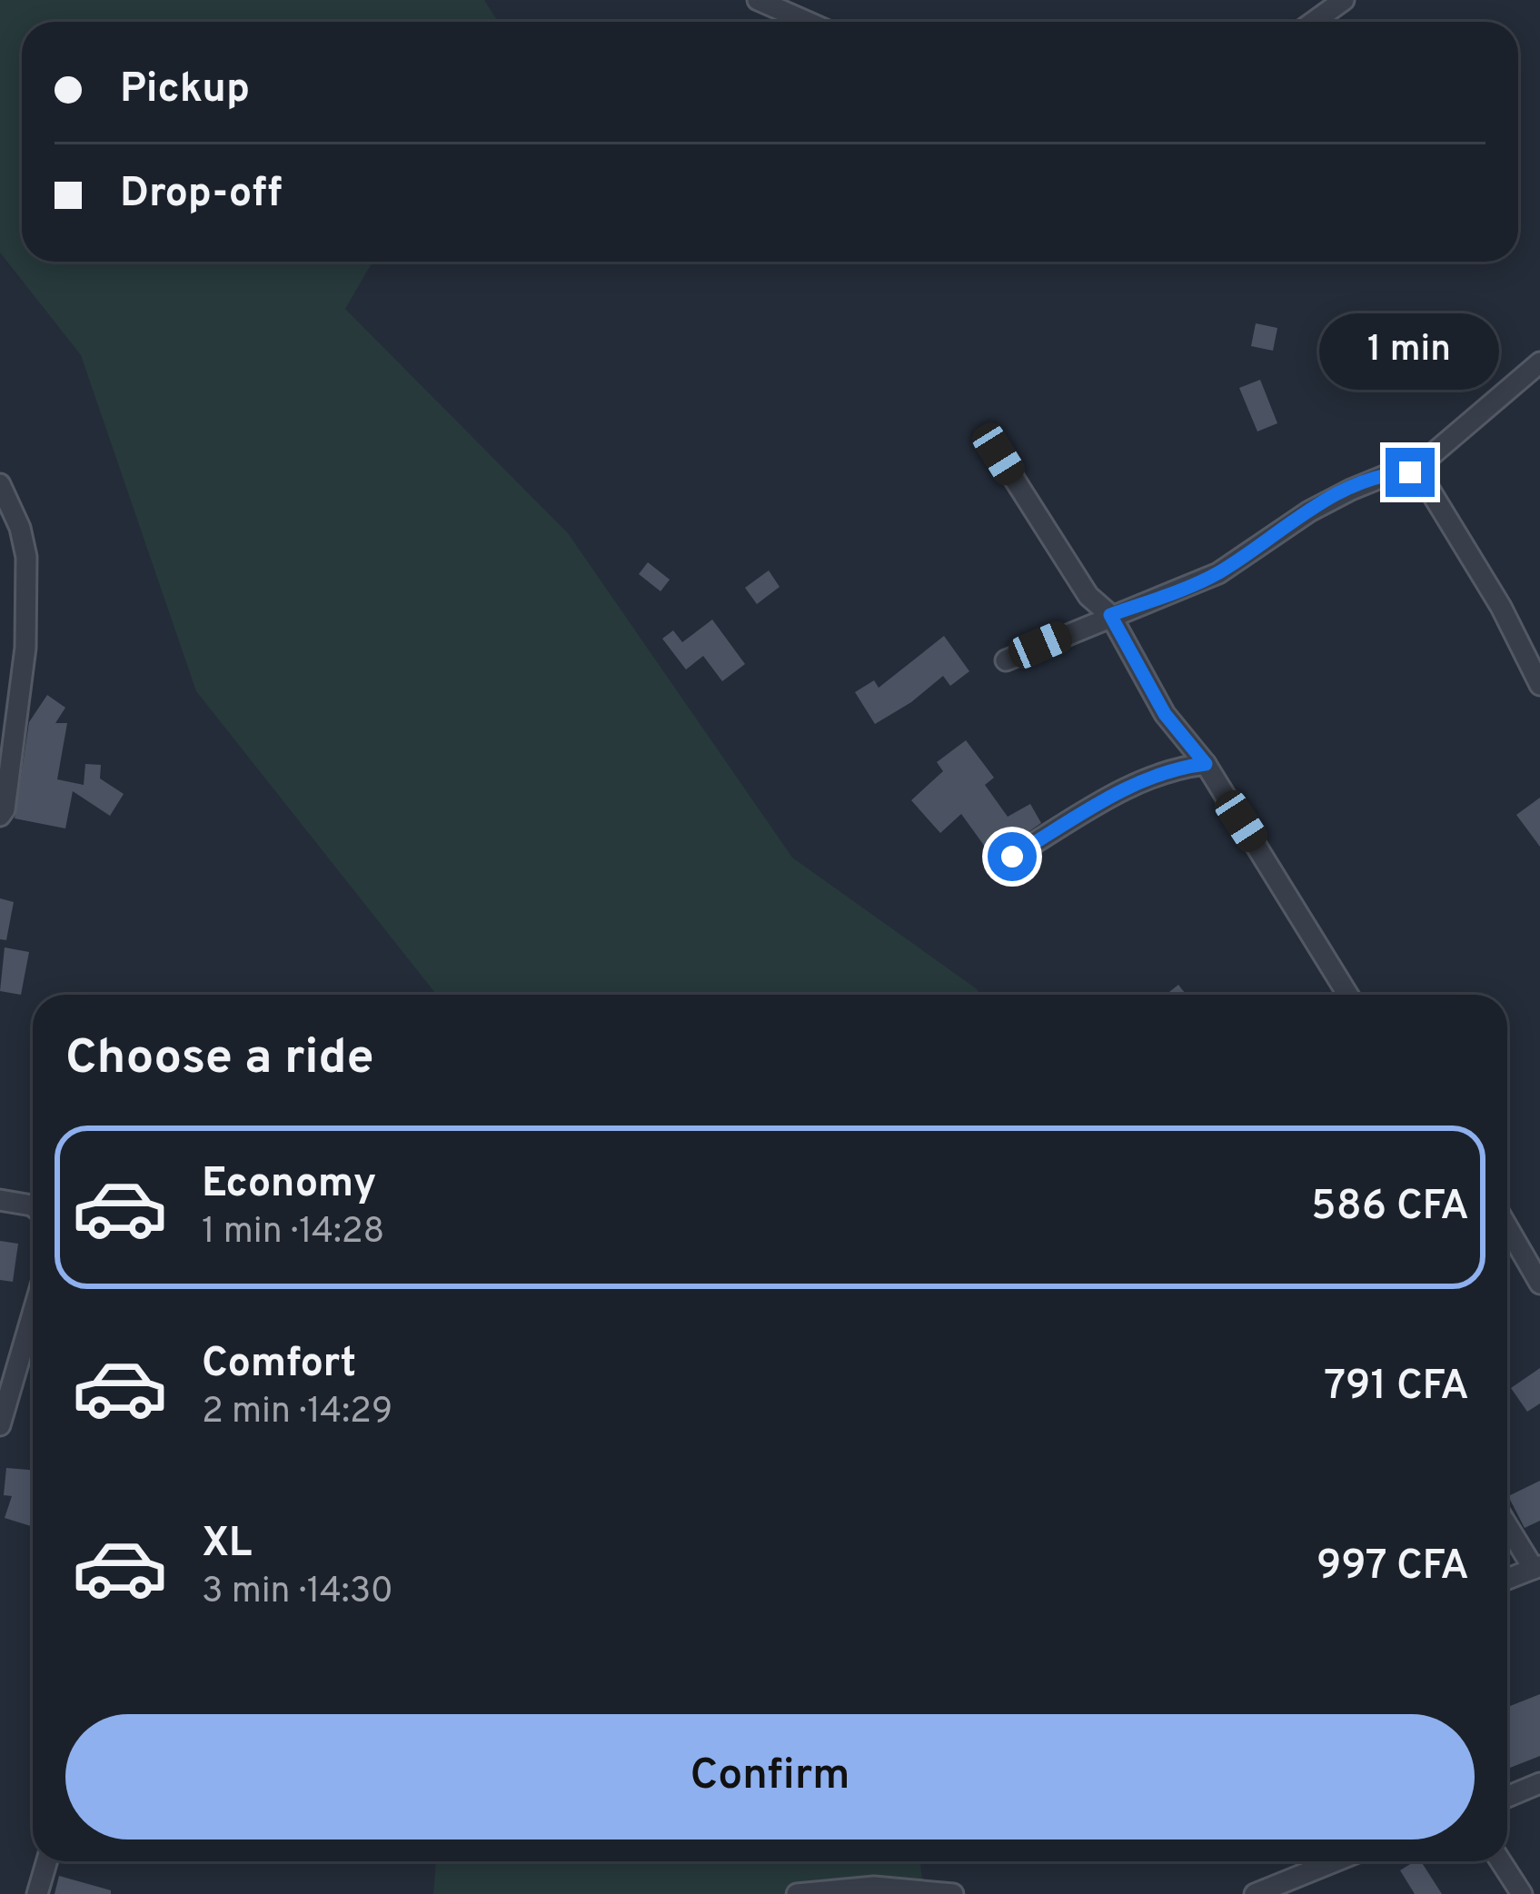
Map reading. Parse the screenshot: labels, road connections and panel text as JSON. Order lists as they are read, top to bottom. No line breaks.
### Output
{"page":{"banner":["Pickup","Drop-off"],"bubble":"1 min","heading":"Choose a ride","list":[{"name":"Economy","note":"1 min · 14:28","value":"586 CFA"},{"name":"Comfort","note":"2 min · 14:29","value":"791 CFA"},{"name":"XL","note":"3 min · 14:30","value":"997 CFA"}],"buttons":"Confirm"}}
